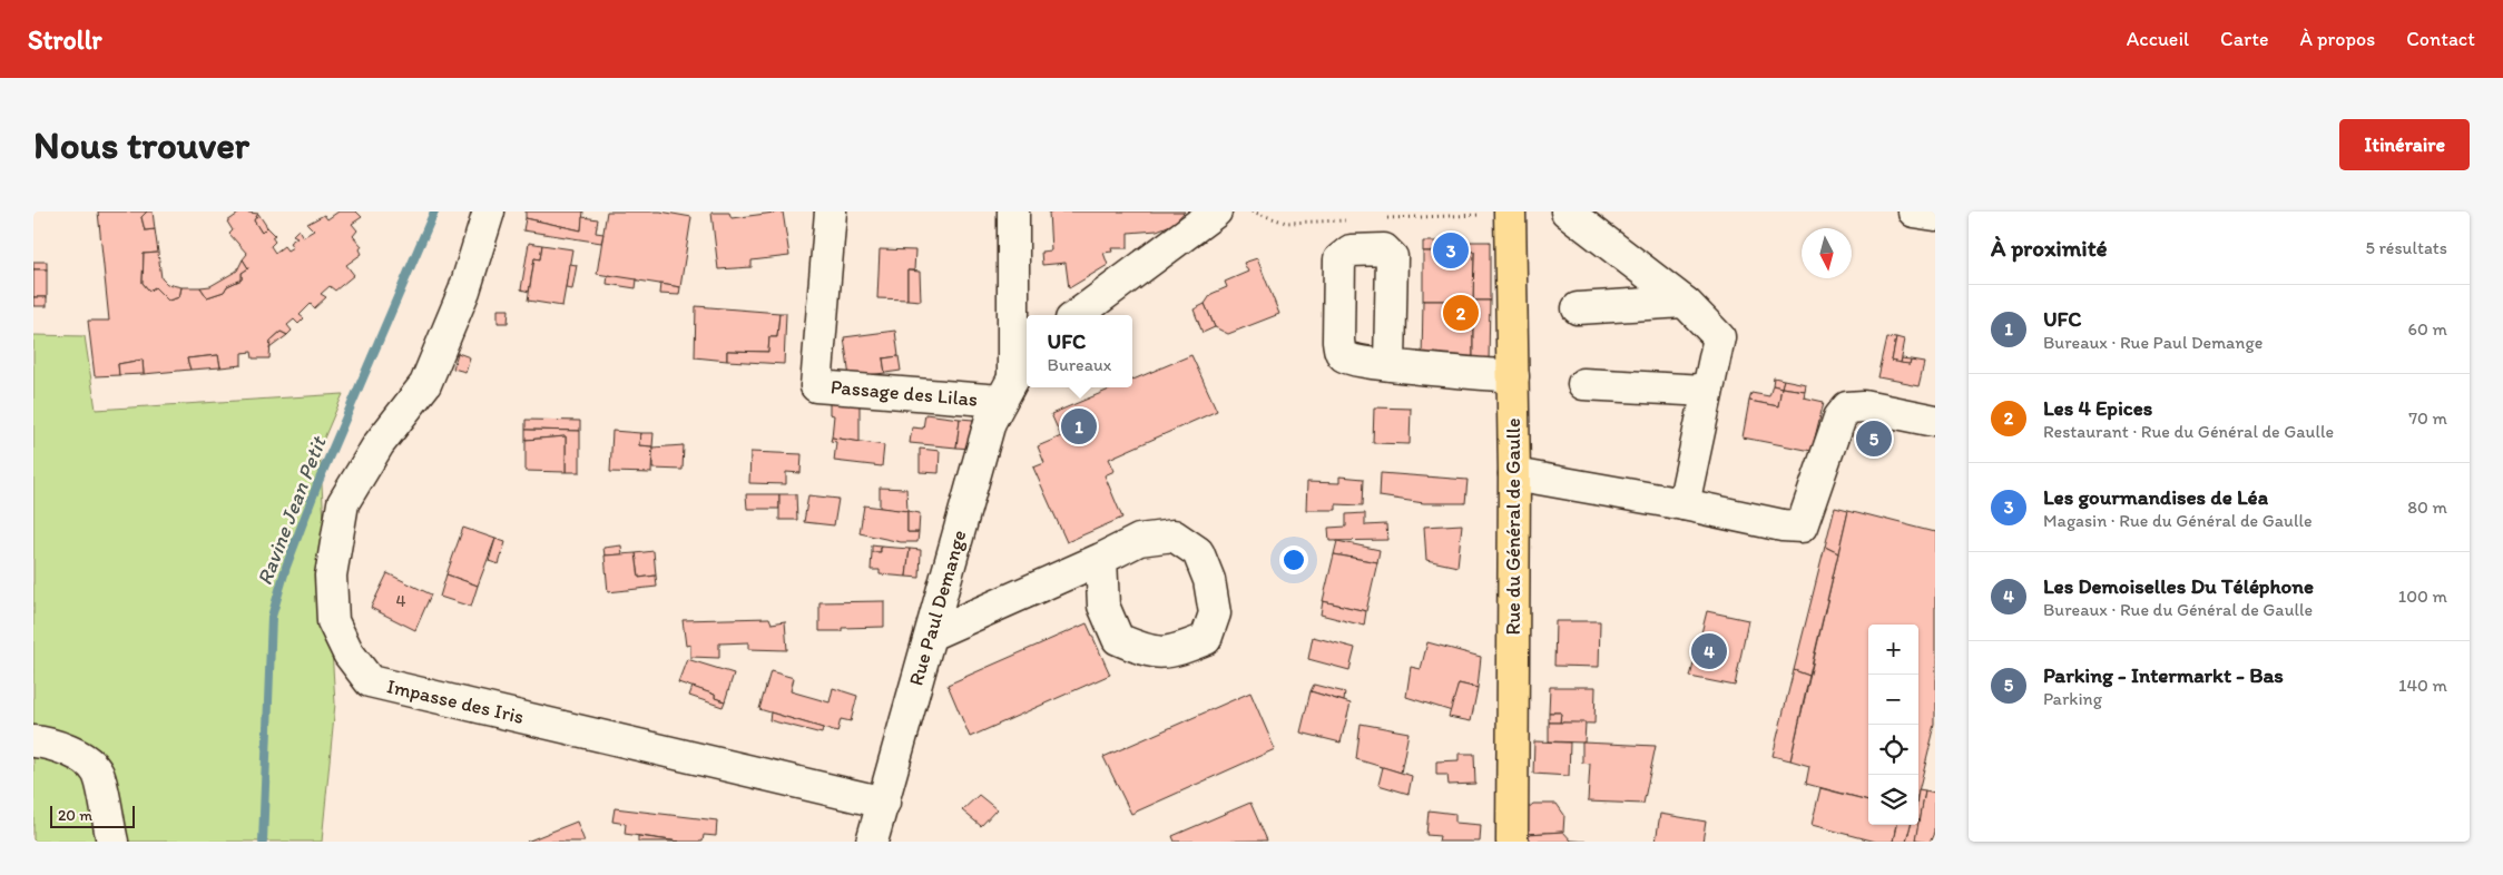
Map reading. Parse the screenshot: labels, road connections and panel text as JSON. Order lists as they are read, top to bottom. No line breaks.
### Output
{"streets":{"main road":["Rue du Général de Gaulle"],"street":["Passage des Lilas","Rue Paul Demange","Impasse des Iris"]},"crossings":[["Passage des Lilas","Rue Paul Demange"],["Rue Paul Demange","Impasse des Iris"]],"water":["Ravine Jean Petit"],"house_numbers":["4"],"scale_bar":"20 m","north":"bottom","page":{"header":"Strollr","nav":["Accueil","Carte","À propos","Contact"],"buttons":"Itinéraire","title":"Nous trouver","heading":["À proximité","5 résultats"],"pins":["3","2","1","5","4"],"list":[{"mark":"1","name":"UFC","note":"Bureaux · Rue Paul Demange","value":"60 m"},{"mark":"2","name":"Les 4 Epices","note":"Restaurant · Rue du Général de Gaulle","value":"70 m"},{"mark":"3","name":"Les gourmandises de Léa","note":"Magasin · Rue du Général de Gaulle","value":"80 m"},{"mark":"4","name":"Les Demoiselles Du Téléphone","note":"Bureaux · Rue du Général de Gaulle","value":"100 m"},{"mark":"5","name":"Parking - Intermarkt - Bas","note":"Parking","value":"140 m"}],"popup":["UFC","Bureaux"],"map_buttons":["+","−"],"scale":"20 m"}}
